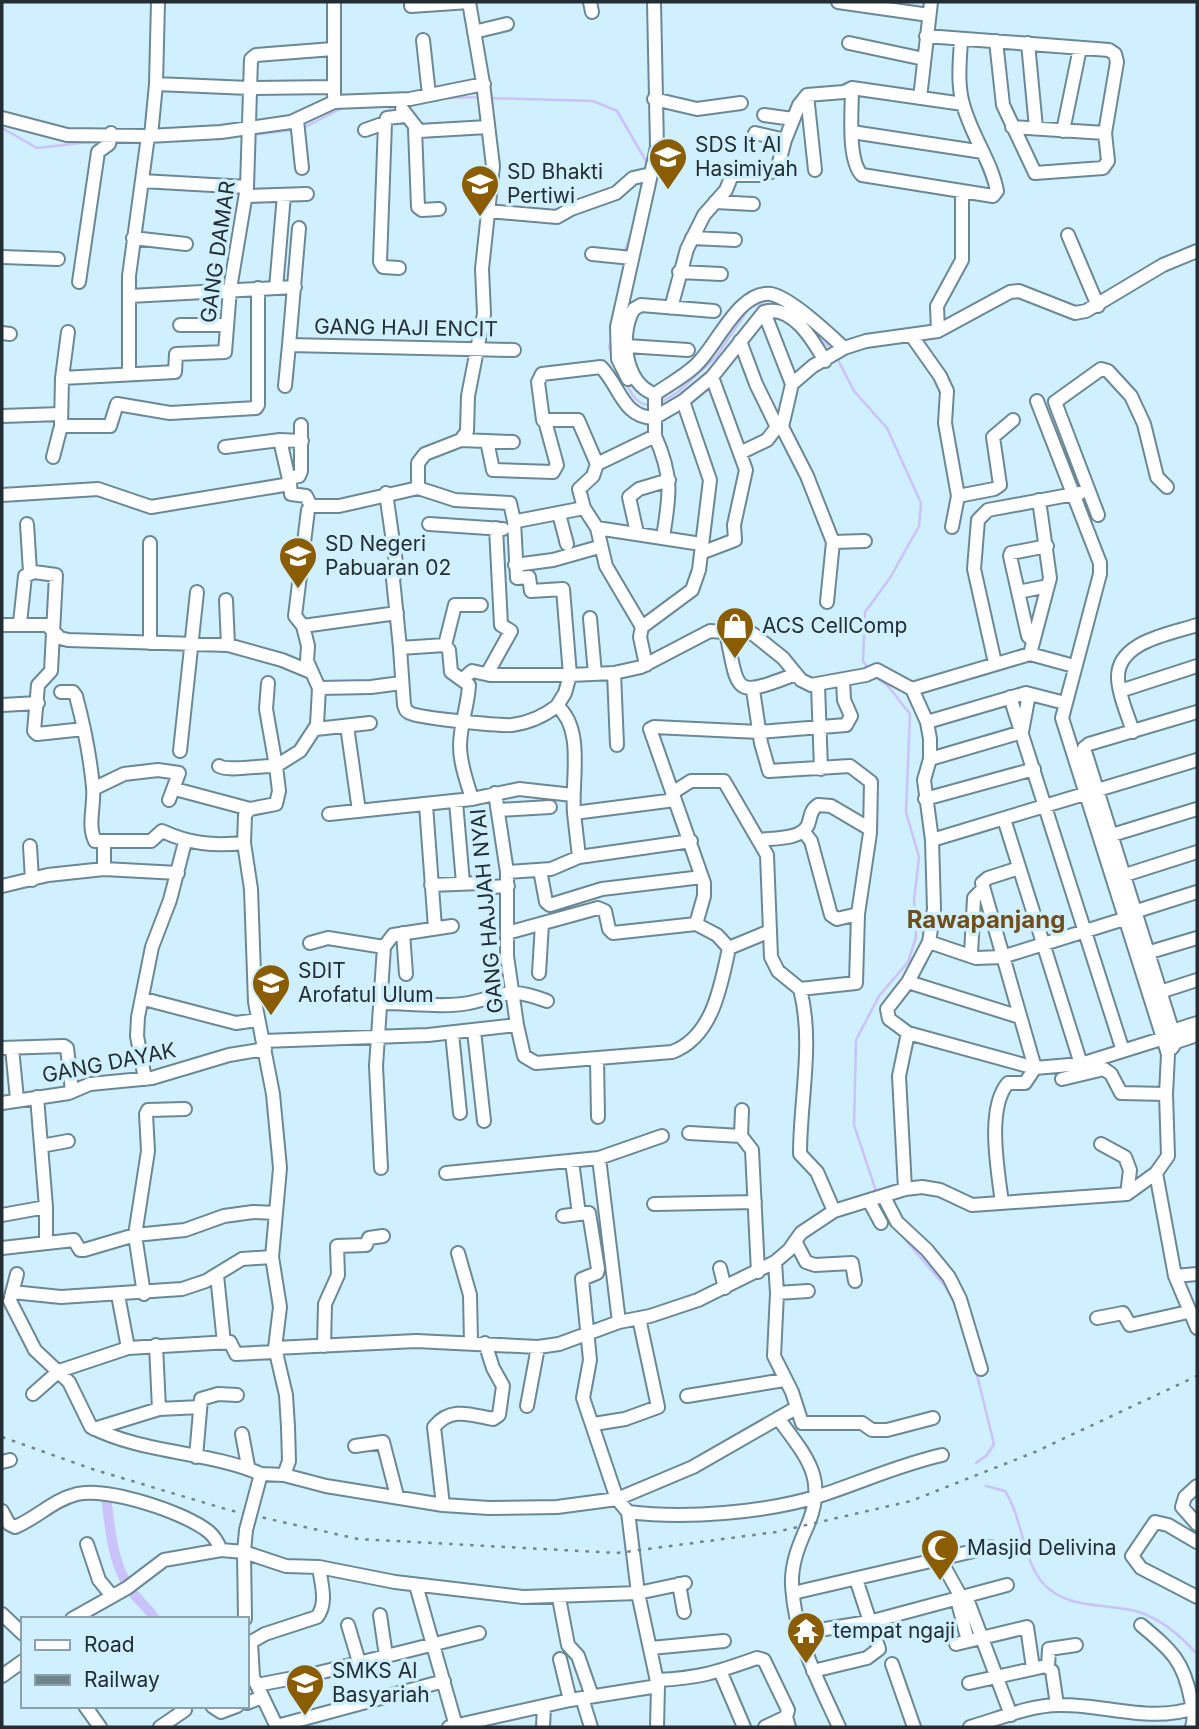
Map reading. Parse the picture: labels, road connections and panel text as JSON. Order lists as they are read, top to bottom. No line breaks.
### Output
{"streets":{"street":["GANG DAMAR","GANG HAJI ENCIT","GANG HAJJAH NYAI","GANG DAYAK"]},"crossings":[["GANG HAJJAH NYAI","GANG DAYAK"]],"districts":["Rawapanjang"],"places":{"school or university":["SDS It Al Hasimiyah","SD Bhakti Pertiwi","SD Negeri Pabuaran 02","SDIT Arofatul Ulum","SMKS Al Basyariah"],"shop":["ACS CellComp"],"mosque":["Masjid Delivina"],"temple":["tempat ngaji"]},"legend":["Road","Railway"]}
